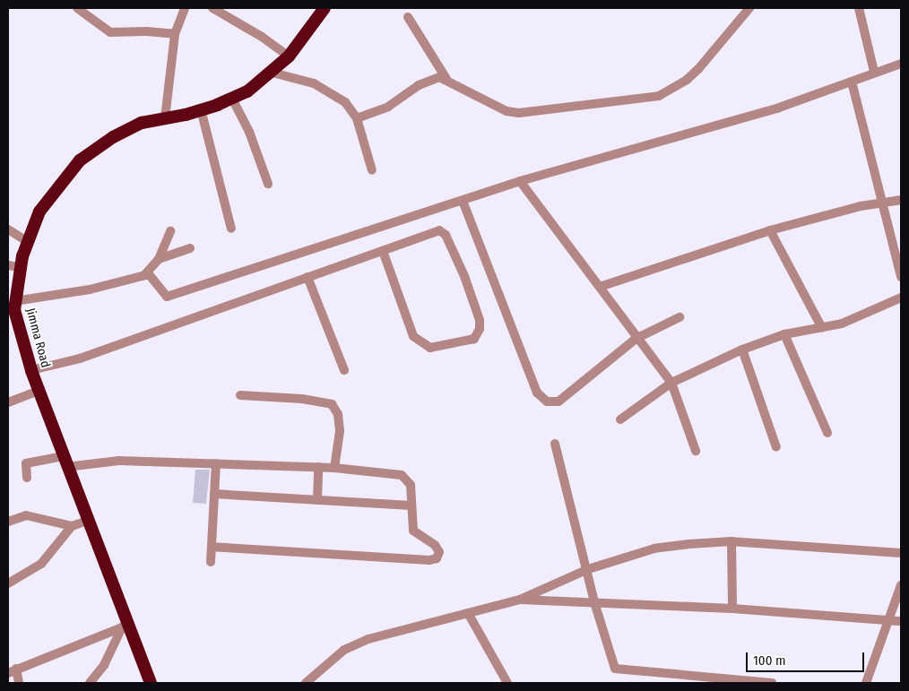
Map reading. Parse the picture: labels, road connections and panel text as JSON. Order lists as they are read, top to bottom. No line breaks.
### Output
{"streets":{"highway":["Jimma Road"]},"scale_bar":"100 m"}
